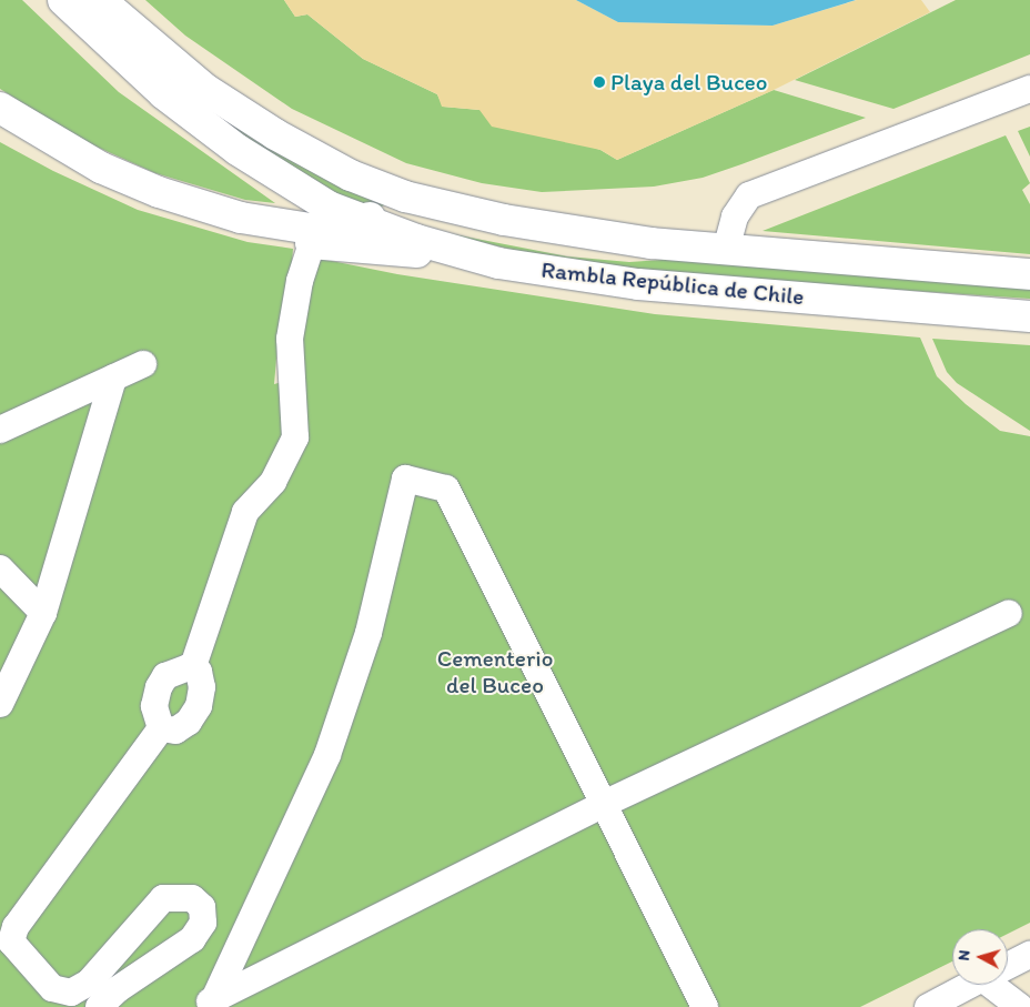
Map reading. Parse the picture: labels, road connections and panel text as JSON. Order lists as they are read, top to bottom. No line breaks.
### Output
{"streets":{"main road":["Rambla República de Chile"]},"parks":["Cementerio del Buceo"],"places":["Playa del Buceo"],"north":"left"}
